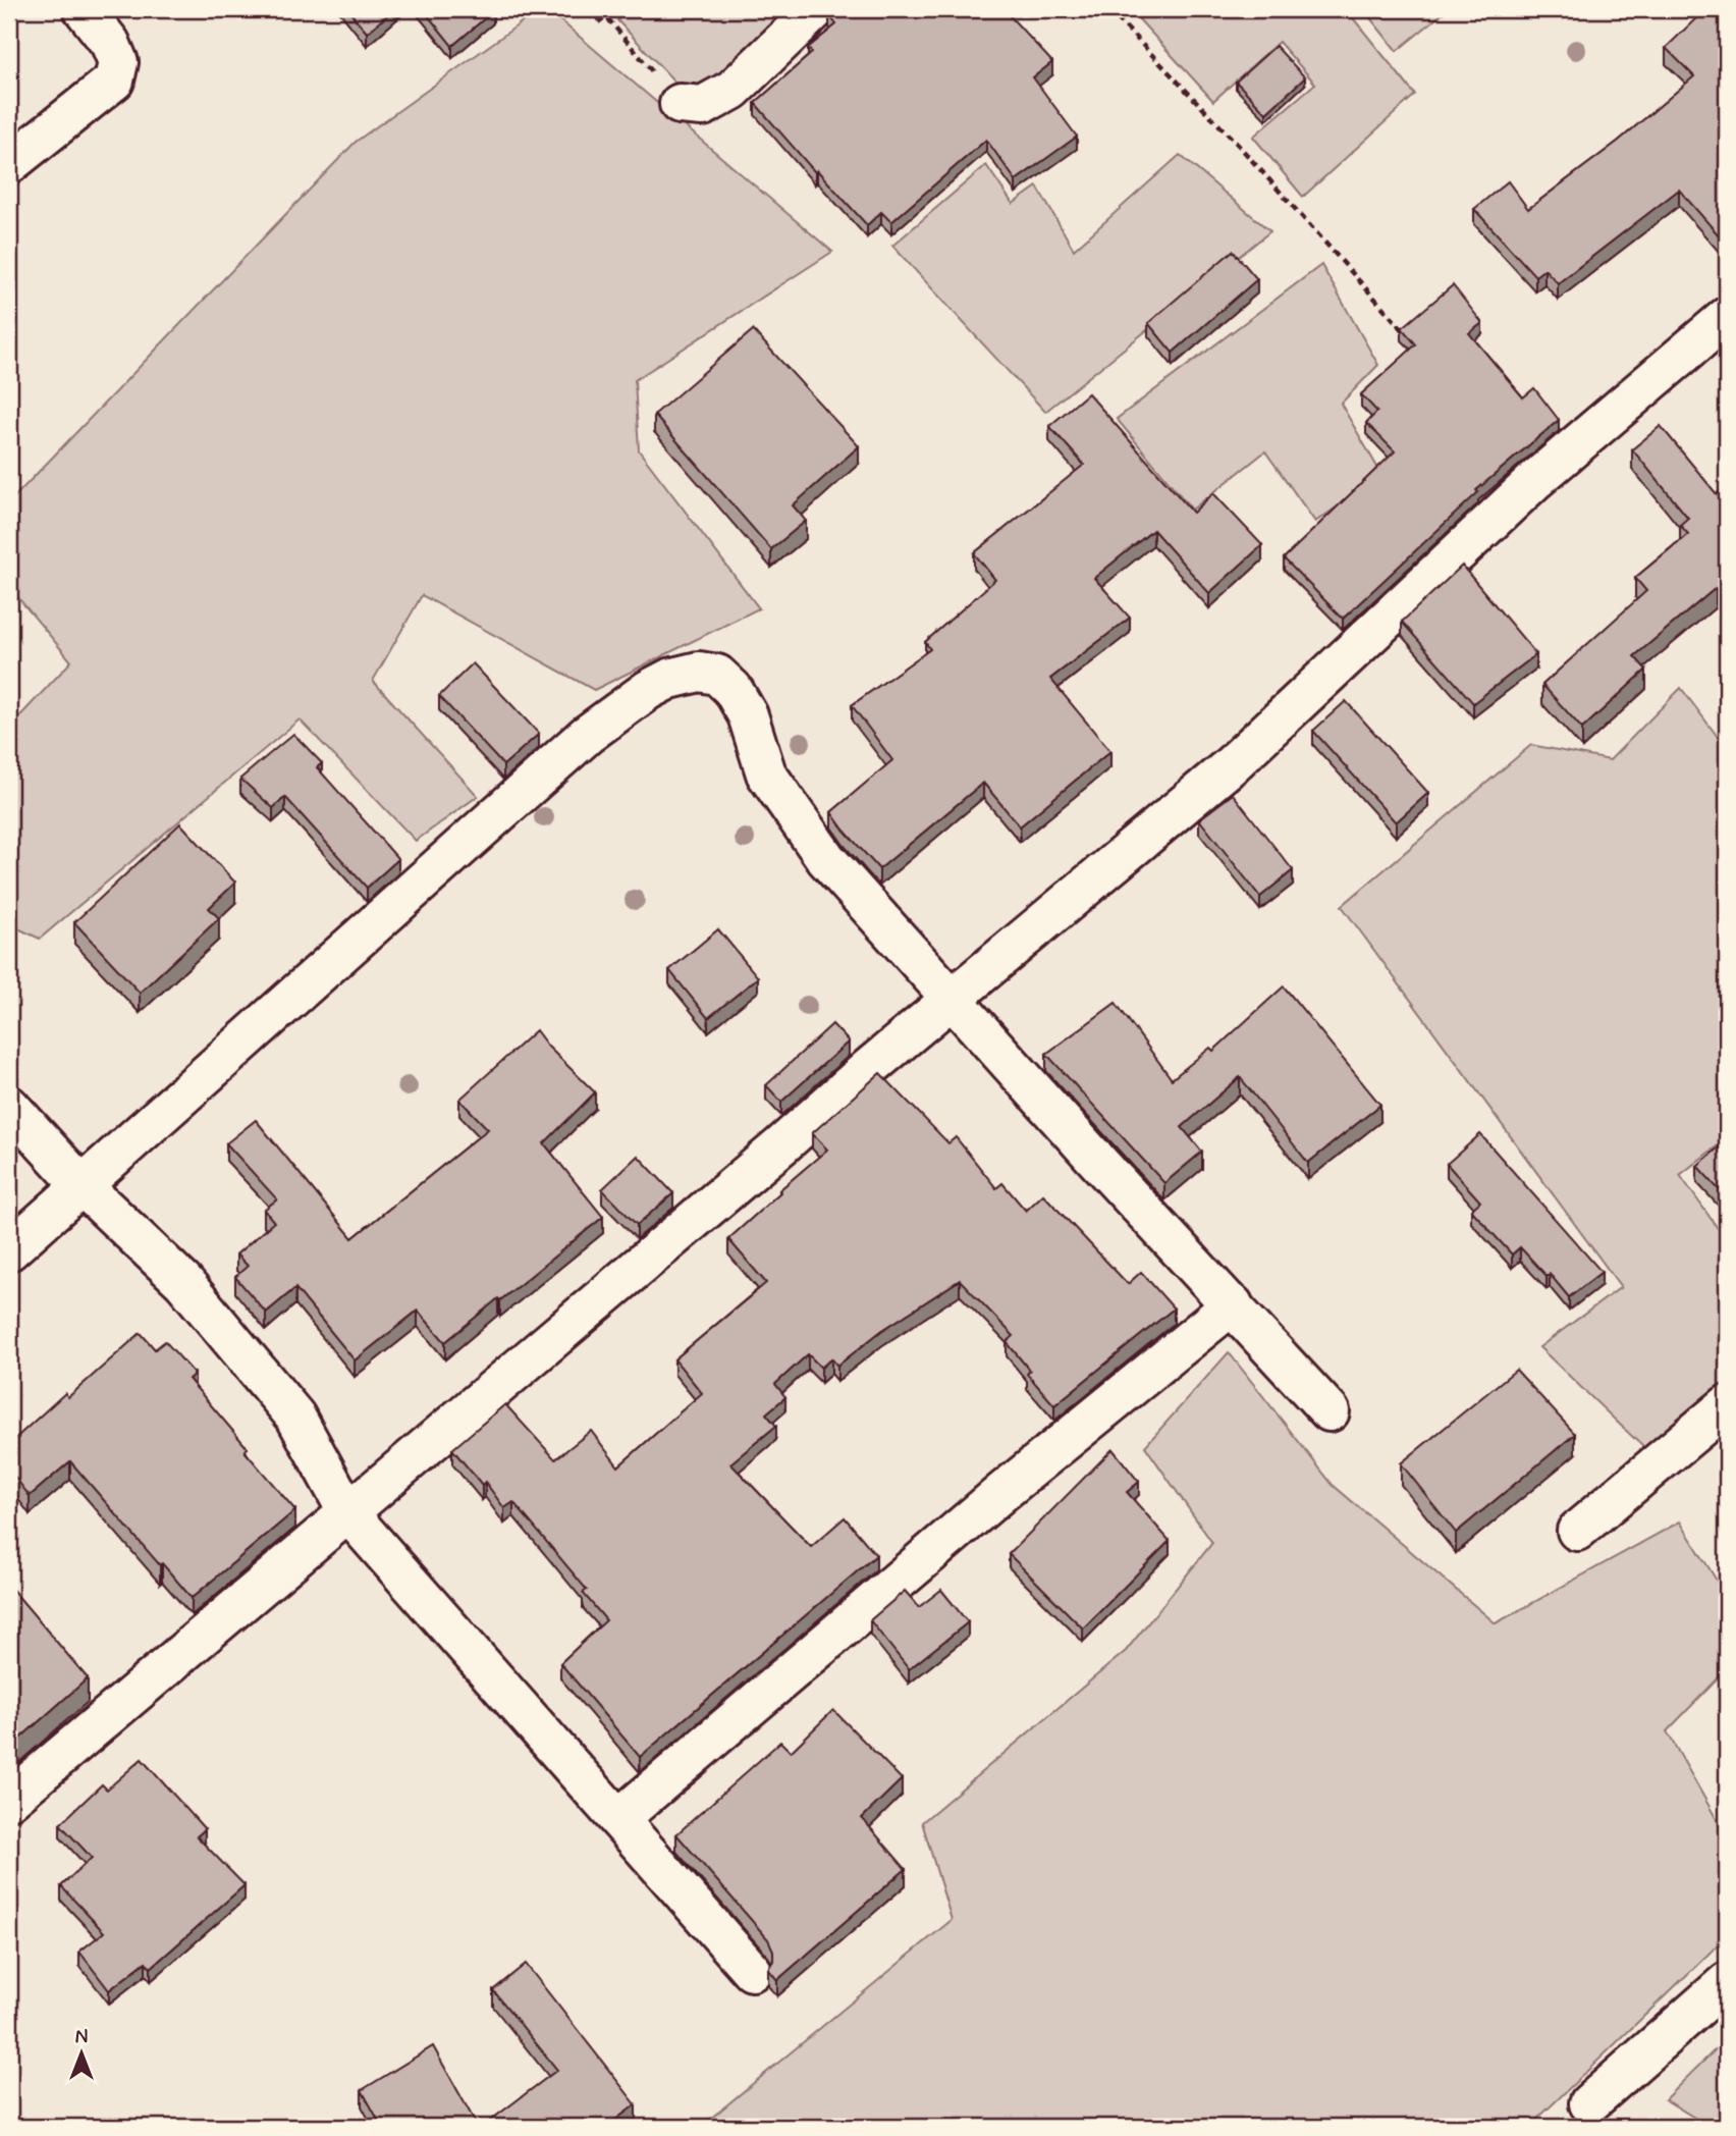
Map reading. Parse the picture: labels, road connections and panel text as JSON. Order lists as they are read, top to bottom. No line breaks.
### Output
{"north":"top"}
